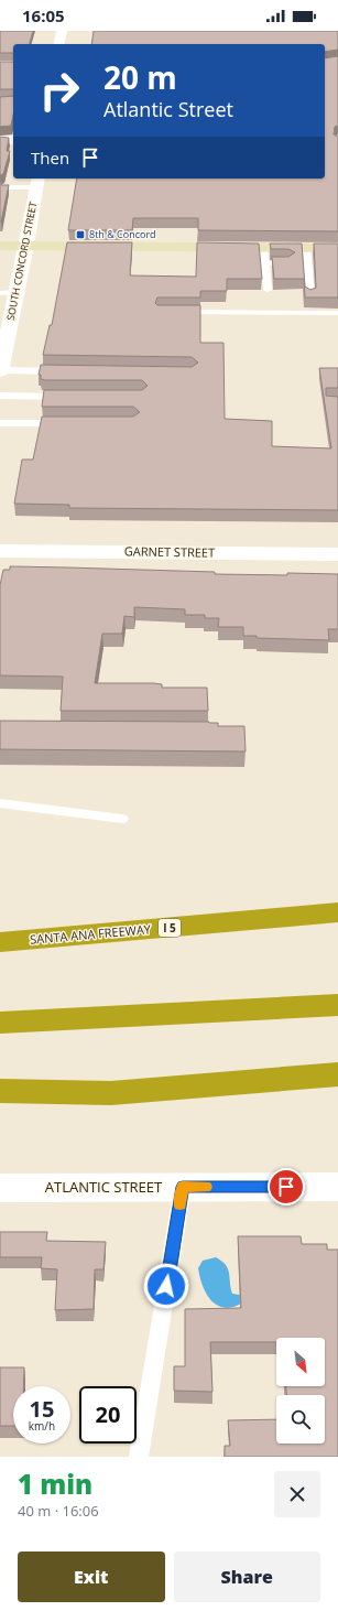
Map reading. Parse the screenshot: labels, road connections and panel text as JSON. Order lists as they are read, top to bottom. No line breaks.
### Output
{"streets":{"highway":["I 5","SANTA ANA FREEWAY"],"street":["SOUTH CONCORD STREET","GARNET STREET","ATLANTIC STREET"]},"places":{"transit":["8th & Concord"]},"north":"bottom right","page":{"status":"16:05","turn":["20 m","Atlantic Street"],"then":"Then","speed":"15 km/h","limit":"20","heading":["1 min","40 m · 16:06"],"buttons":["Exit","Share"]}}
